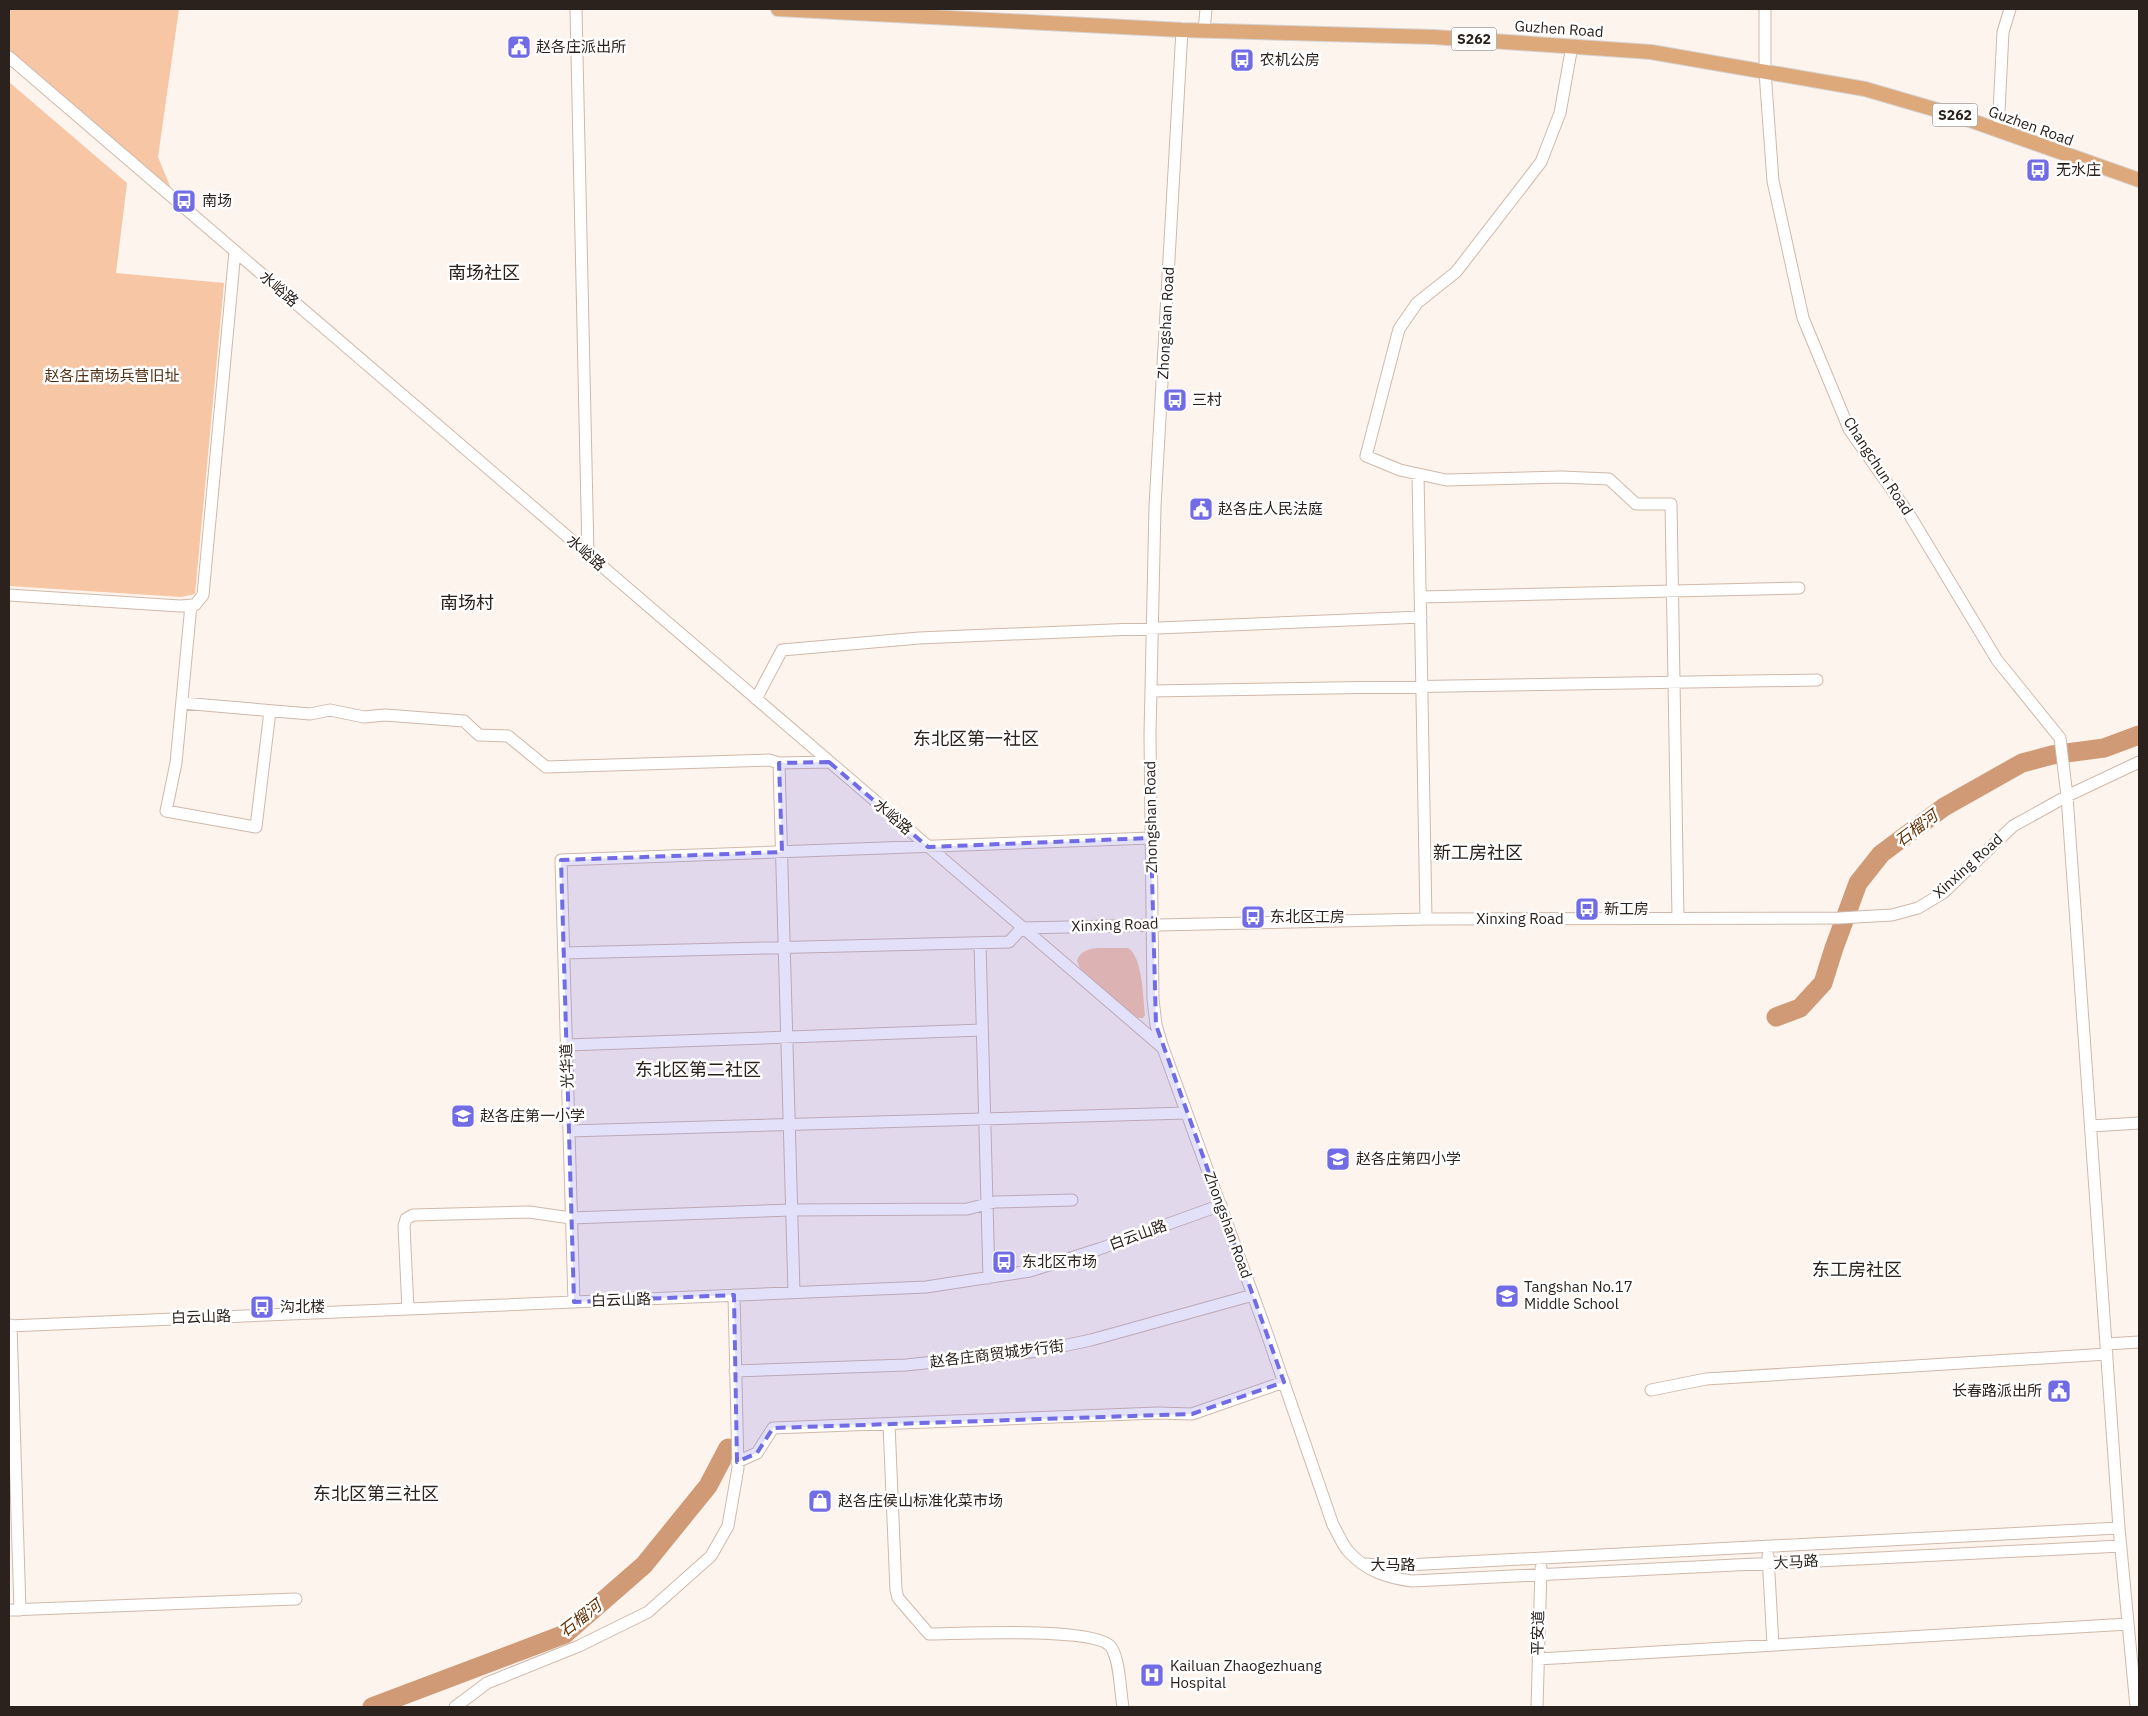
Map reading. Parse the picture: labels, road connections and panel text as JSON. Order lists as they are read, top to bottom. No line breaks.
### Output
{"streets":{"main road":["Guzhen Road","S262"],"street":["水峪路","Zhongshan Road","Changchun Road","Xinxing Road","光华道","白云山路","赵各庄商贸城步行街","大马路","平安道"]},"crossings":[["Guzhen Road","Zhongshan Road"],["Guzhen Road","Changchun Road"],["水峪路","Zhongshan Road"],["水峪路","Xinxing Road"],["Zhongshan Road","Xinxing Road"],["Zhongshan Road","白云山路"],["Zhongshan Road","赵各庄商贸城步行街"],["Zhongshan Road","大马路"],["Changchun Road","Xinxing Road"],["Changchun Road","大马路"],["光华道","白云山路"],["大马路","平安道"]],"districts":["南场社区","南场村","东北区第一社区","新工房社区","东北区第二社区","东工房社区","东北区第三社区"],"water":["石榴河"],"parks":["赵各庄南场兵营旧址"],"places":{"public building":["赵各庄派出所","赵各庄人民法庭","长春路派出所"],"bus stop":["农机公房","无水庄","南场","三村","新工房","东北区工房","东北区市场","沟北楼"],"school or university":["赵各庄第一小学","赵各庄第四小学","Tangshan No.17 Middle School"],"shop":["赵各庄侯山标准化菜市场"],"hospital":["Kailuan Zhaogezhuang Hospital"]}}
